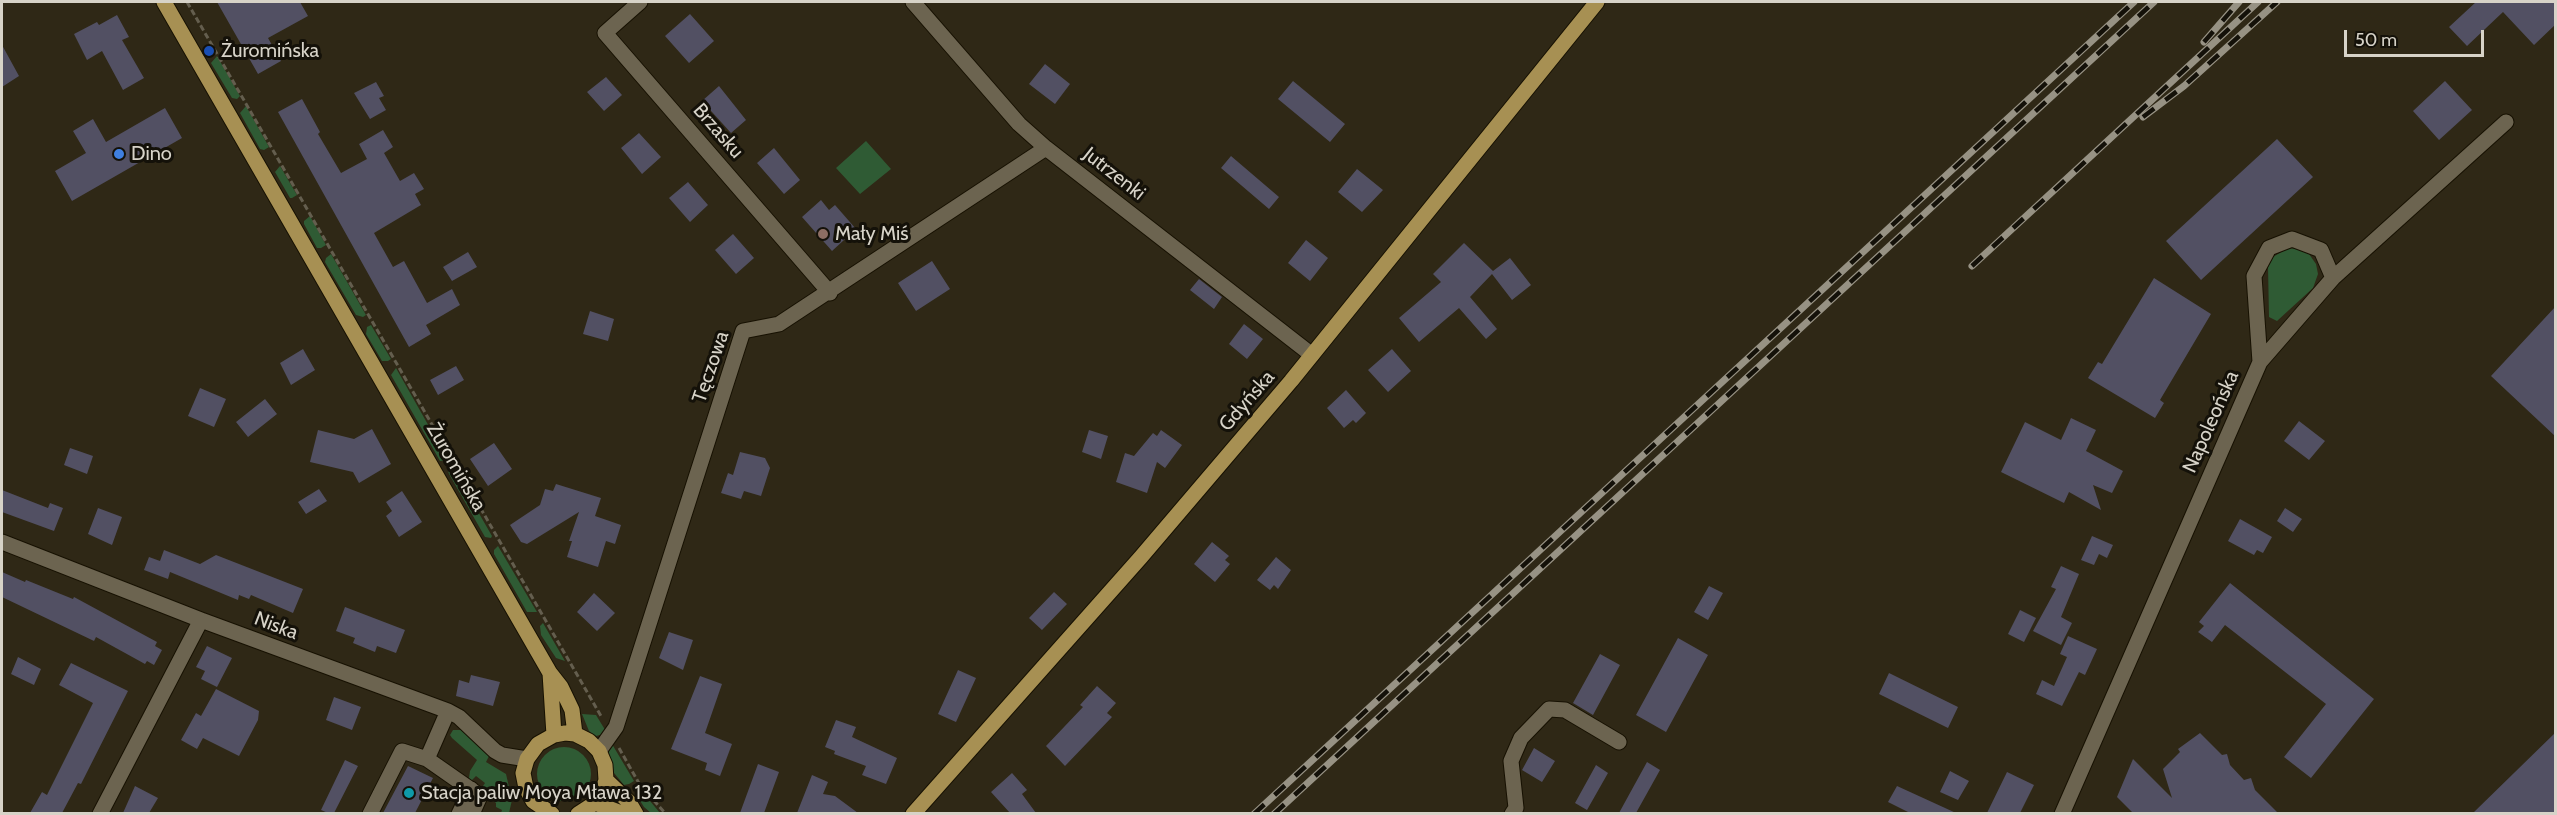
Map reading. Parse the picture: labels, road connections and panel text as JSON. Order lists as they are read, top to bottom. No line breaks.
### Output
{"streets":{"main road":["Gdyńska","Żuromińska"],"street":["Brzasku","Jutrzenki","Tęczowa","Napoleońska","Niska"]},"crossings":[["Brzasku","Tęczowa"],["Jutrzenki","Tęczowa"],["Jutrzenki","Gdyńska"]],"places":["Żuromińska","Dino","Mały Miś","Stacja paliw Moya Mława 132"],"scale_bar":"50 m"}
